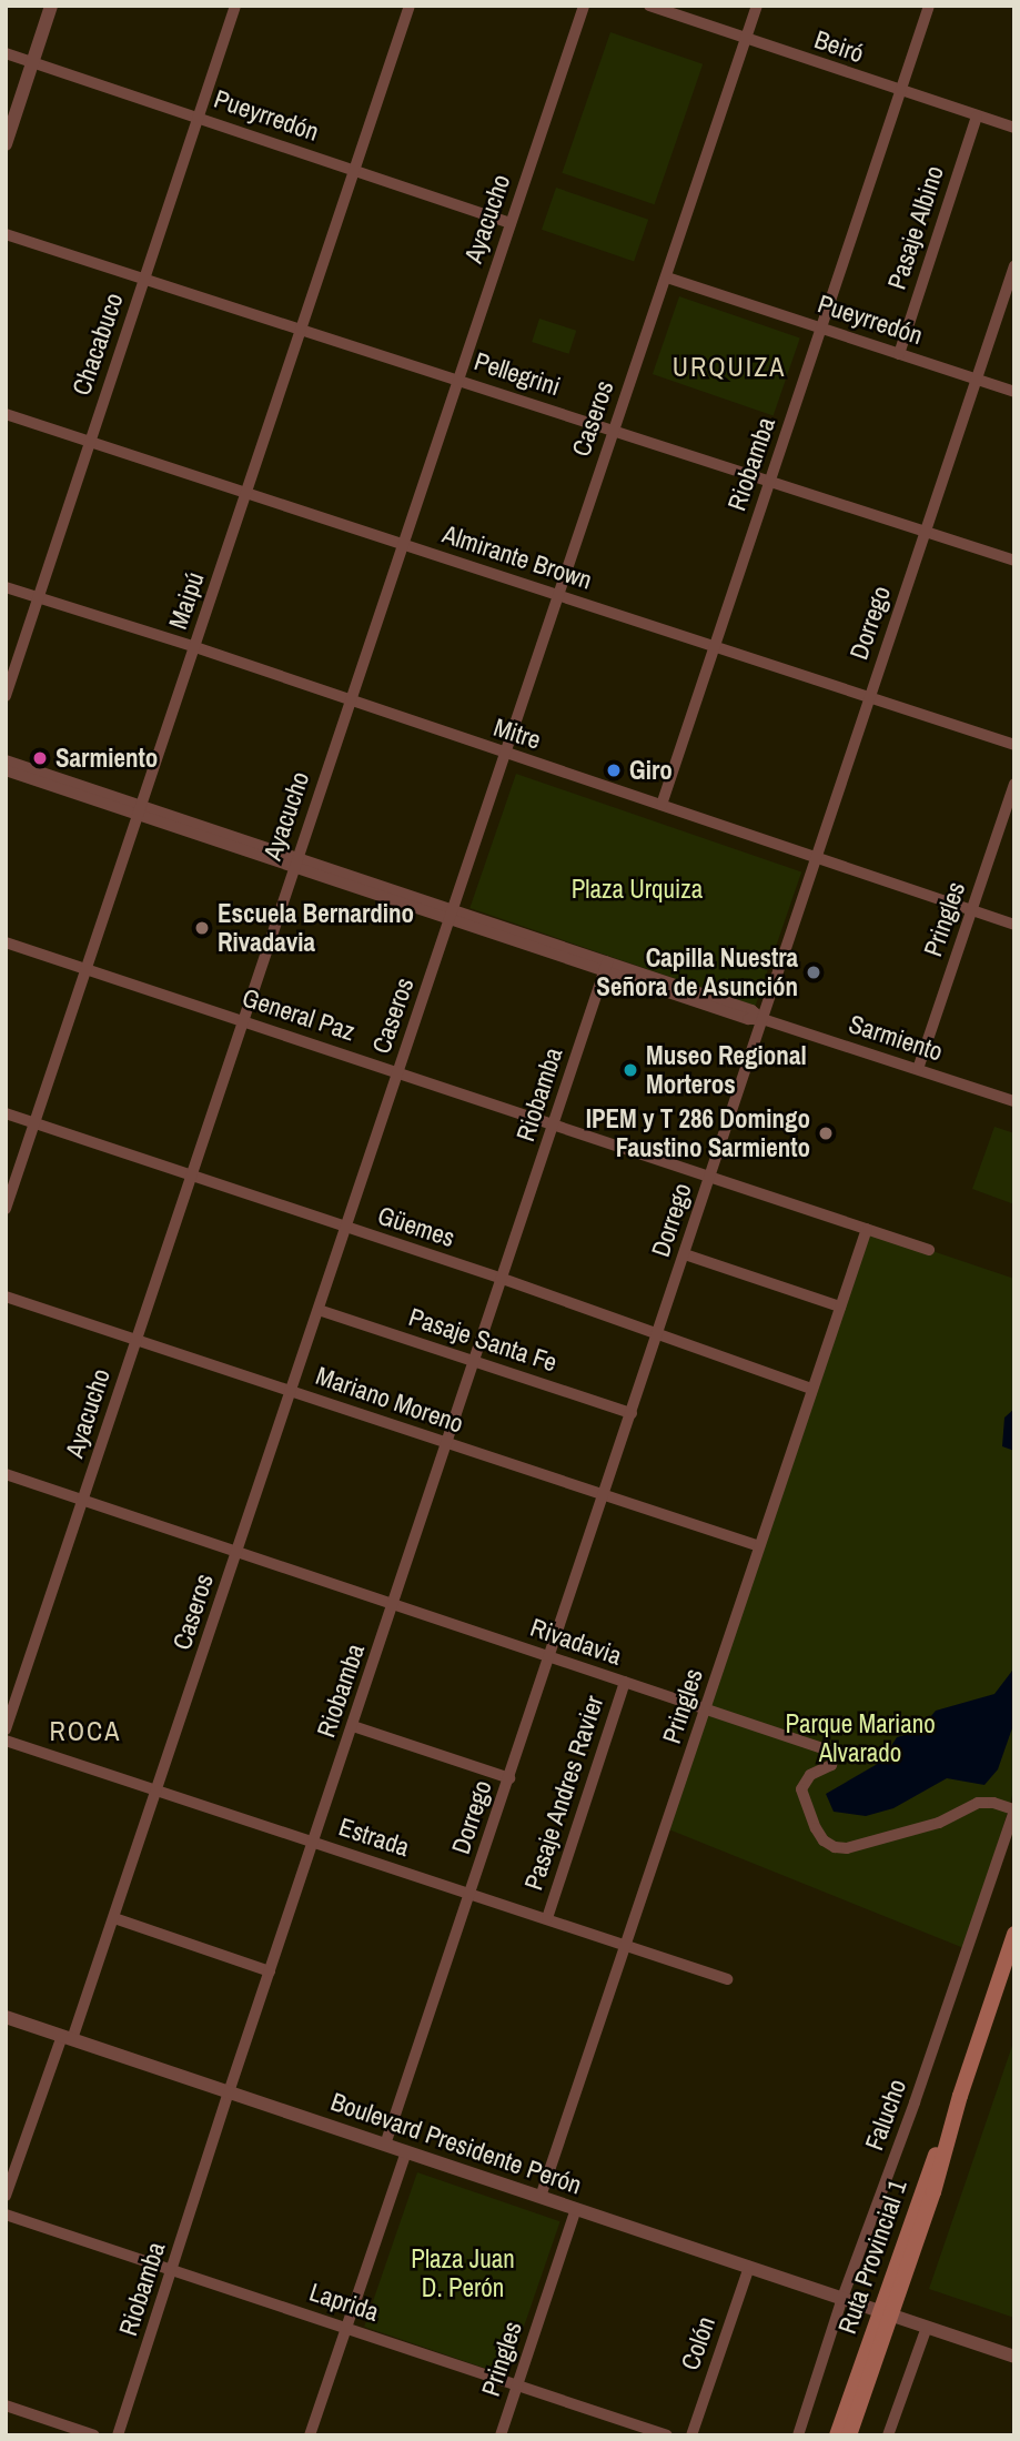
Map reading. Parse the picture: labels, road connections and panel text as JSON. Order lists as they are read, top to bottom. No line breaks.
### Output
{"streets":{"main road":["Ruta Provincial 1"],"street":["Beiró","Pueyrredón","Ayacucho","Pasaje Albino","Chacabuco","Pellegrini","Caseros","Riobamba","Almirante Brown","Maipú","Dorrego","Mitre","Pringles","General Paz","Sarmiento","Güemes","Pasaje Santa Fe","Mariano Moreno","Rivadavia","Pasaje Andres Ravier","Estrada","Falucho","Boulevard Presidente Perón","Laprida","Colón"]},"crossings":[["Beiró","Pasaje Albino"],["Beiró","Caseros"],["Beiró","Riobamba"],["Pueyrredón","Ayacucho"],["Pueyrredón","Pasaje Albino"],["Pueyrredón","Chacabuco"],["Pueyrredón","Caseros"],["Pueyrredón","Riobamba"],["Pueyrredón","Maipú"],["Pueyrredón","Dorrego"],["Ayacucho","Pellegrini"],["Ayacucho","Almirante Brown"],["Ayacucho","Mitre"],["Ayacucho","General Paz"],["Ayacucho","Sarmiento"],["Ayacucho","Güemes"],["Ayacucho","Mariano Moreno"],["Ayacucho","Rivadavia"],["Chacabuco","Pellegrini"],["Chacabuco","Almirante Brown"],["Chacabuco","Mitre"],["Pellegrini","Caseros"],["Pellegrini","Riobamba"],["Pellegrini","Maipú"],["Pellegrini","Dorrego"],["Caseros","Almirante Brown"],["Caseros","Mitre"],["Caseros","General Paz"],["Caseros","Sarmiento"],["Caseros","Güemes"],["Caseros","Pasaje Santa Fe"],["Caseros","Mariano Moreno"],["Caseros","Rivadavia"],["Caseros","Estrada"],["Caseros","Boulevard Presidente Perón"],["Riobamba","Almirante Brown"],["Riobamba","Mitre"],["Riobamba","General Paz"],["Riobamba","Sarmiento"],["Riobamba","Güemes"],["Riobamba","Pasaje Santa Fe"],["Riobamba","Mariano Moreno"],["Riobamba","Rivadavia"],["Riobamba","Estrada"],["Riobamba","Boulevard Presidente Perón"],["Riobamba","Laprida"],["Almirante Brown","Maipú"],["Almirante Brown","Dorrego"],["Maipú","Mitre"],["Maipú","General Paz"],["Maipú","Sarmiento"],["Maipú","Güemes"],["Dorrego","Mitre"],["Dorrego","General Paz"],["Dorrego","Sarmiento"],["Dorrego","Güemes"],["Dorrego","Pasaje Santa Fe"],["Dorrego","Mariano Moreno"],["Dorrego","Rivadavia"],["Dorrego","Estrada"],["Dorrego","Boulevard Presidente Perón"],["Mitre","Pringles"],["Pringles","General Paz"],["Pringles","Sarmiento"],["Pringles","Güemes"],["Pringles","Mariano Moreno"],["Pringles","Rivadavia"],["Pringles","Estrada"],["Pringles","Boulevard Presidente Perón"],["Pringles","Laprida"],["Rivadavia","Pasaje Andres Ravier"],["Rivadavia","Falucho"],["Pasaje Andres Ravier","Estrada"],["Falucho","Boulevard Presidente Perón"],["Boulevard Presidente Perón","Ruta Provincial 1"],["Boulevard Presidente Perón","Colón"]],"districts":["URQUIZA","ROCA"],"parks":["Plaza Urquiza","Parque Mariano Alvarado","Plaza Juan D. Perón"],"places":["Sarmiento","Giro","Escuela Bernardino Rivadavia","Capilla Nuestra Señora de Asunción","Museo Regional Morteros","IPEM y T 286 Domingo Faustino Sarmiento"]}
